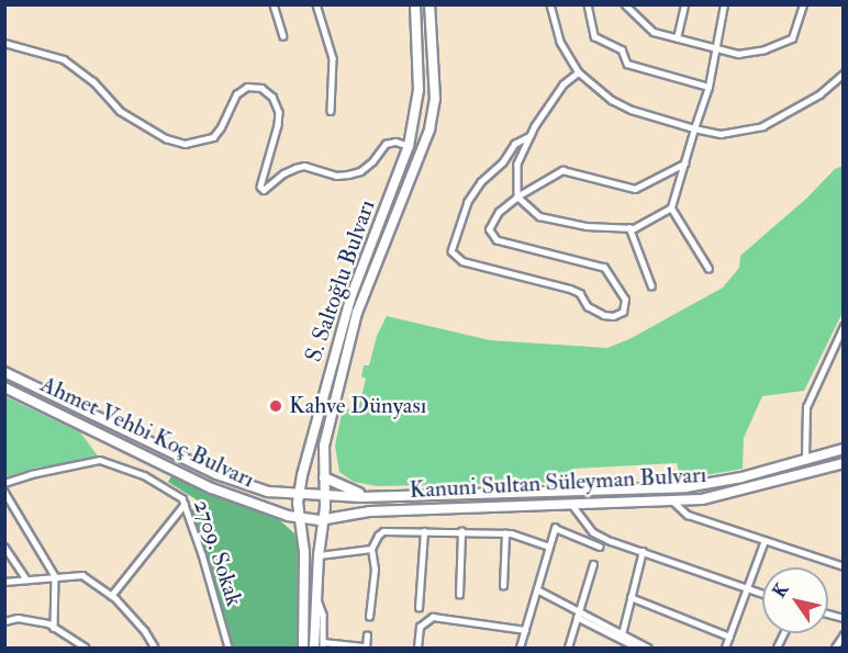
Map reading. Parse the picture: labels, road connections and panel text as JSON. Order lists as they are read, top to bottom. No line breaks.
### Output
{"streets":{"main road":["S. Saltoğlu Bulvarı","Ahmet Vehbi Koç Bulvarı","Kanuni Sultan Süleyman Bulvarı"],"street":["2709. Sokak"]},"crossings":[["S. Saltoğlu Bulvarı","Ahmet Vehbi Koç Bulvarı"],["S. Saltoğlu Bulvarı","Kanuni Sultan Süleyman Bulvarı"],["Ahmet Vehbi Koç Bulvarı","Kanuni Sultan Süleyman Bulvarı"]],"places":["Kahve Dünyası"],"north":"top left"}
